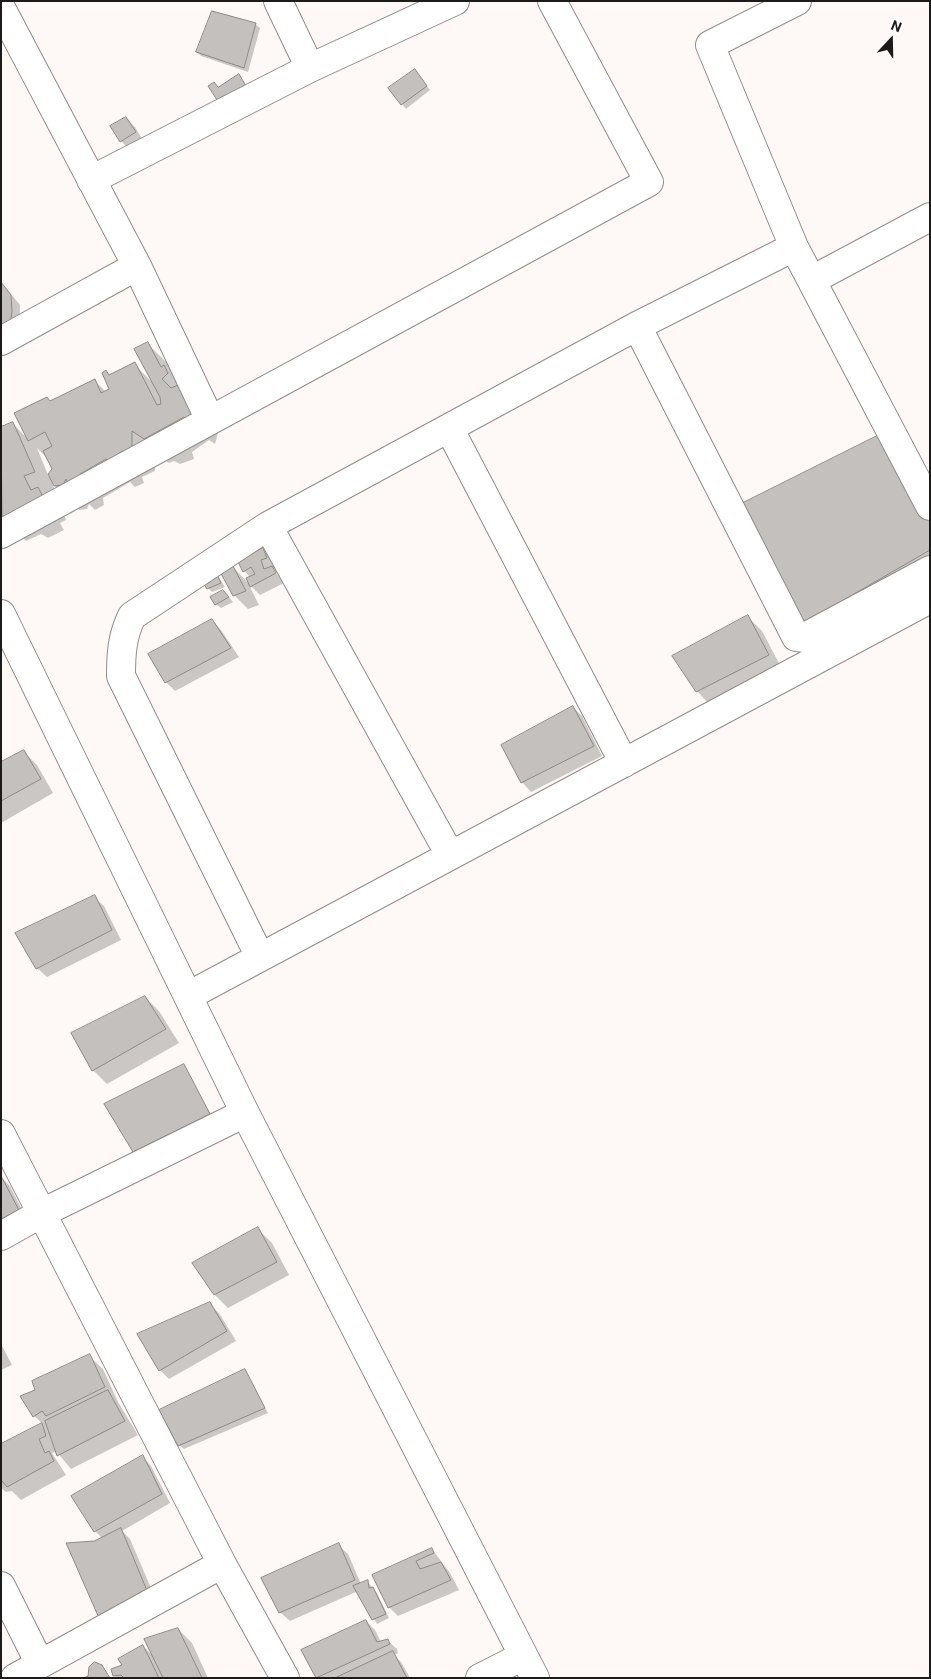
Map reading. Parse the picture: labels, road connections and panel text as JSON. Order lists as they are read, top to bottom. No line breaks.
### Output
{"north":"top"}
